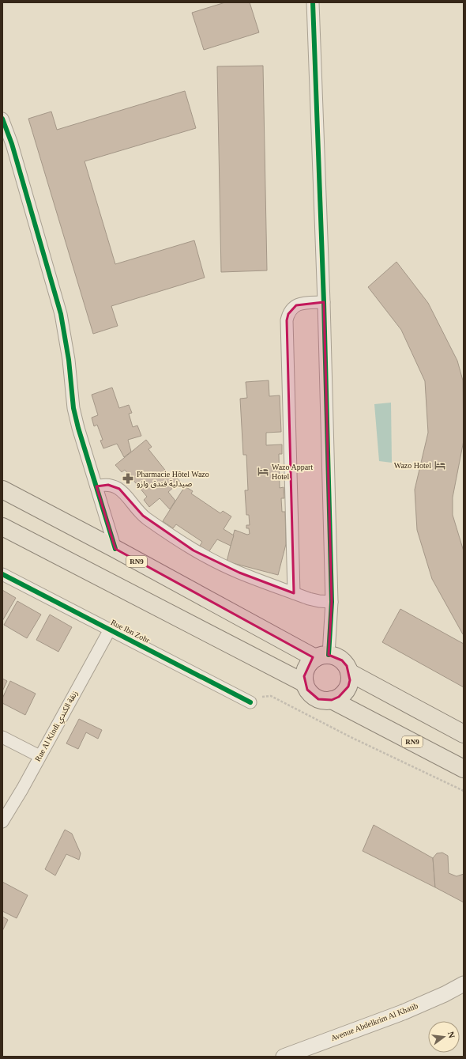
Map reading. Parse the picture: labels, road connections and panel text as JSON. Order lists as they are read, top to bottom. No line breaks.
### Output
{"streets":{"main road":["RN9"],"street":["Rue Ibn Zohr","Rue Al Kindi زنقة الكندي","Avenue Abdelkrim Al Khatib"]},"crossings":[["Rue Ibn Zohr","Rue Al Kindi زنقة الكندي"]],"places":{"hotel":["Wazo Hotel","Wazo Appart Hotel"],"pharmacy":["Pharmacie Hôtel Wazo صيدلية فندق وازو"]},"north":"right"}
